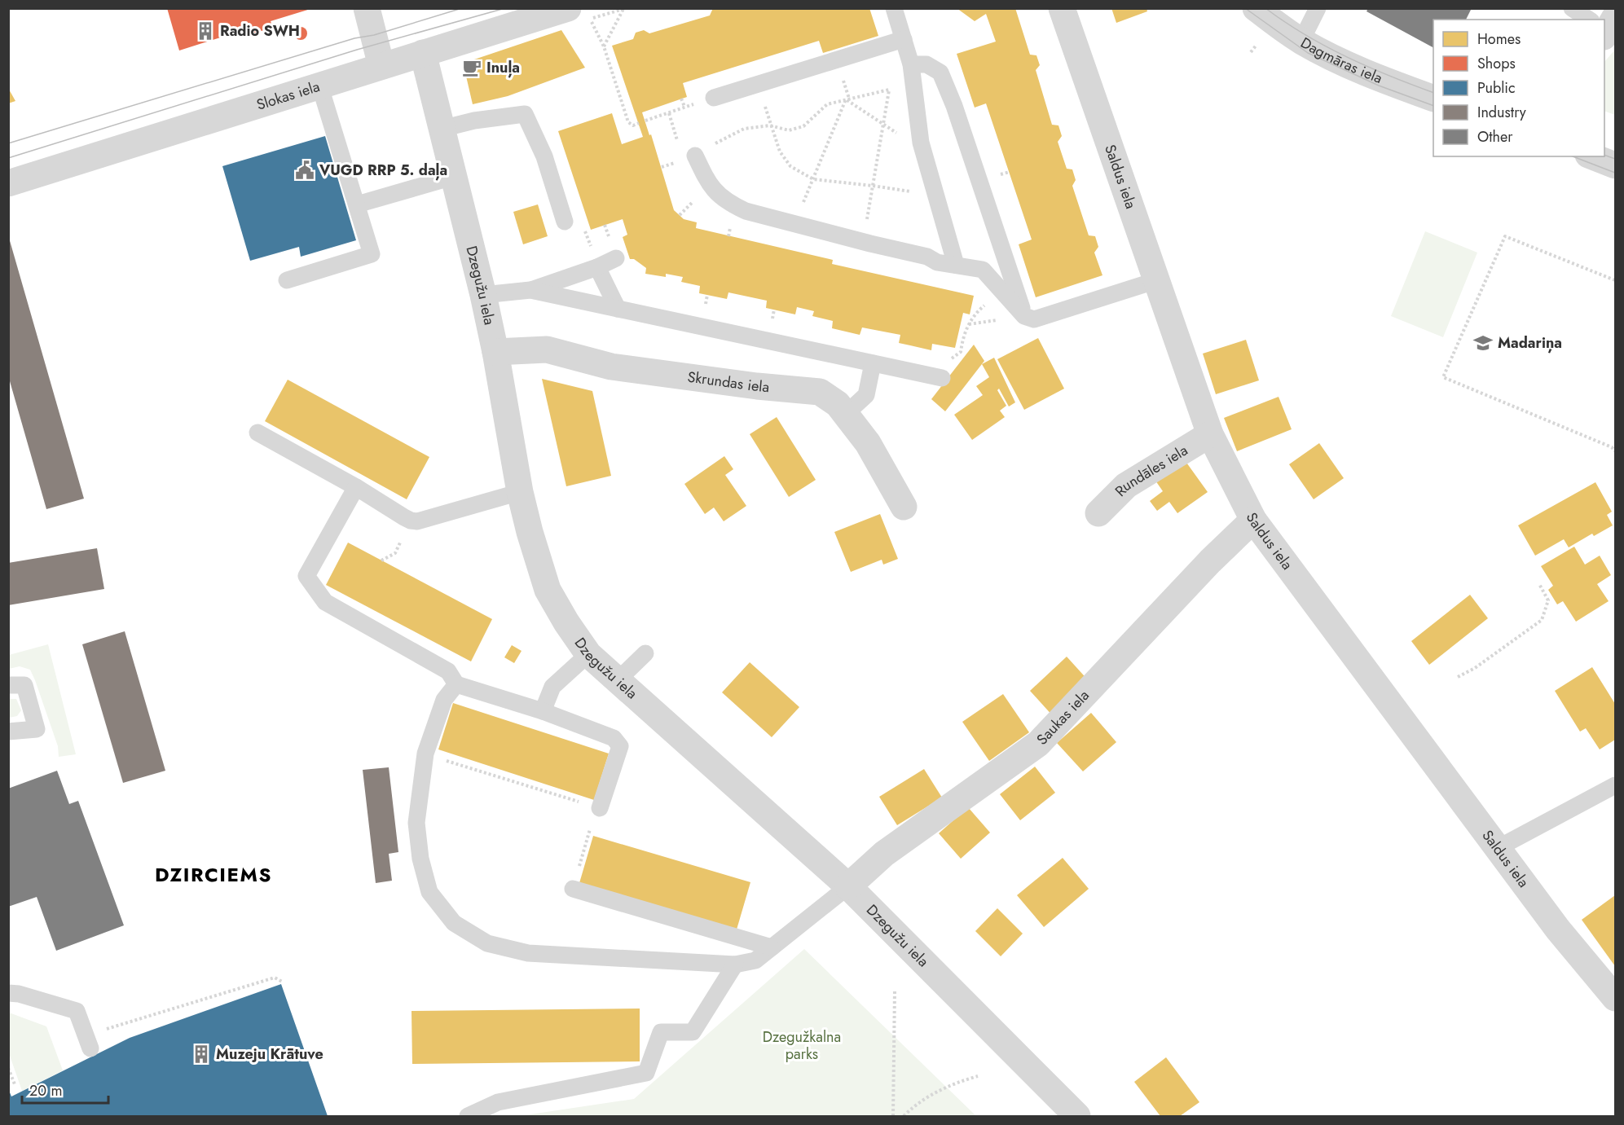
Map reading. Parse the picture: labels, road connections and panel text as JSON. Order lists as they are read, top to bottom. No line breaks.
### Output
{"streets":{"street":["Dagmāras iela","Slokas iela","Saldus iela","Dzegužu iela","Skrundas iela","Rundāles iela","Saukas iela"]},"crossings":[["Slokas iela","Dzegužu iela"],["Saldus iela","Rundāles iela"],["Saldus iela","Saukas iela"],["Dzegužu iela","Skrundas iela"],["Dzegužu iela","Saukas iela"]],"districts":["DZIRCIEMS"],"parks":["Dzegužkalna parks"],"places":{"building":["Radio SWH","Muzeju Krātuve"],"cafe":["Inuļa"],"public building":["VUGD RRP 5. daļa"],"school or university":["Madariņa"]},"legend":["Homes","Shops","Public","Industry","Other"],"scale_bar":"20 m"}
